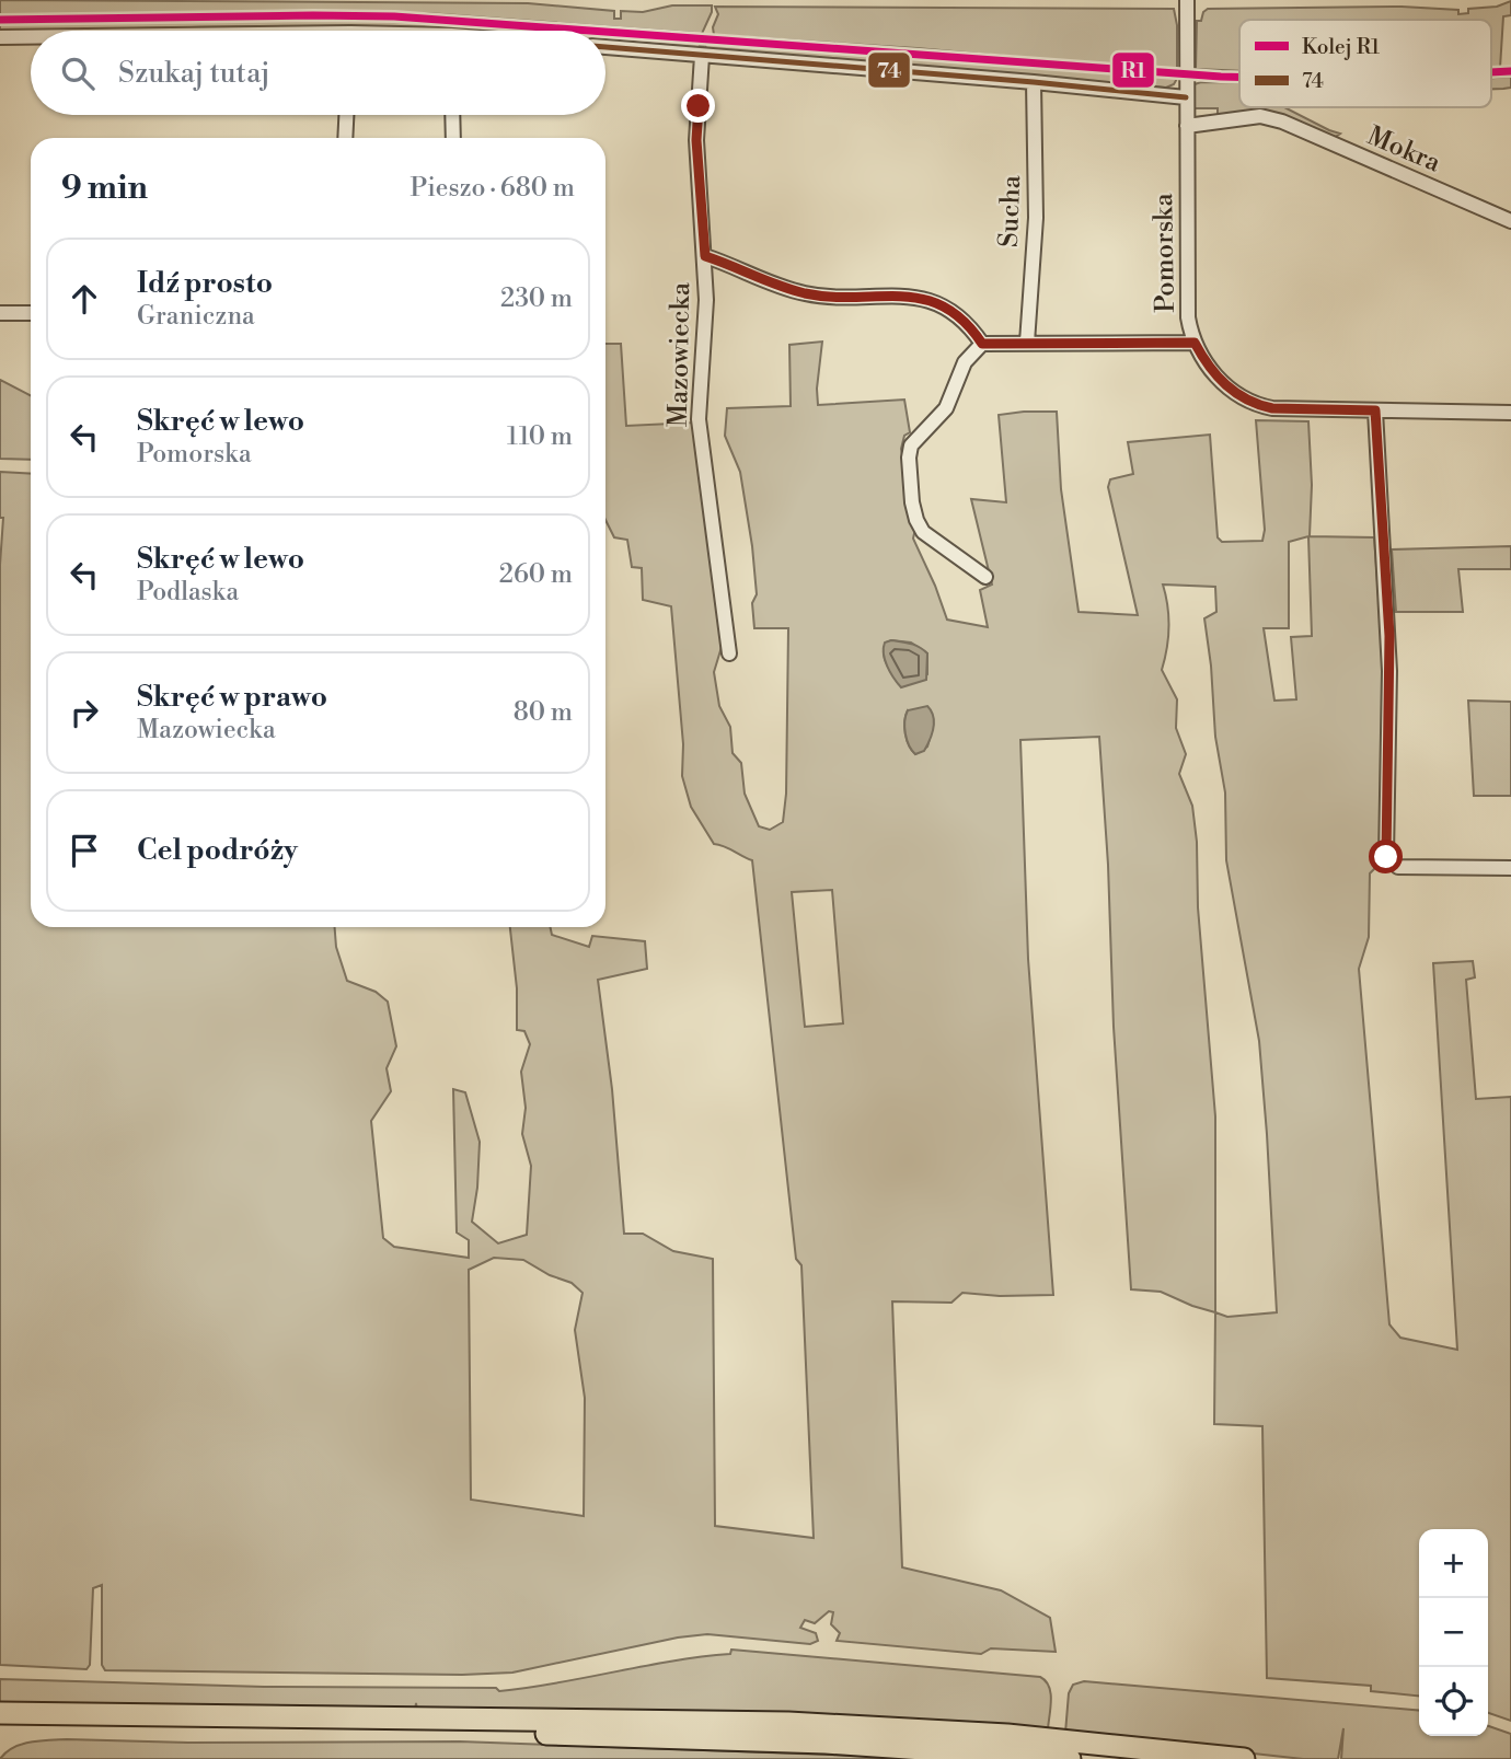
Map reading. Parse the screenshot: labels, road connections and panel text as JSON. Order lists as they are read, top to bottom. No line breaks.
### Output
{"streets":{"street":["Mokra","Sucha","Pomorska","Mazowiecka"]},"crossings":[["Mokra","Pomorska"]],"lines":["rail line R1","transit line 74"],"legend":["Kolej R1","74"],"page":{"search":"Szukaj tutaj","heading":["9 min","Pieszo · 680 m"],"list":[["Idź prosto","Graniczna","230 m"],["Skręć w lewo","Pomorska","110 m"],["Skręć w lewo","Podlaska","260 m"],["Skręć w prawo","Mazowiecka","80 m"],"Cel podróży"],"map_buttons":["+","−"]}}
